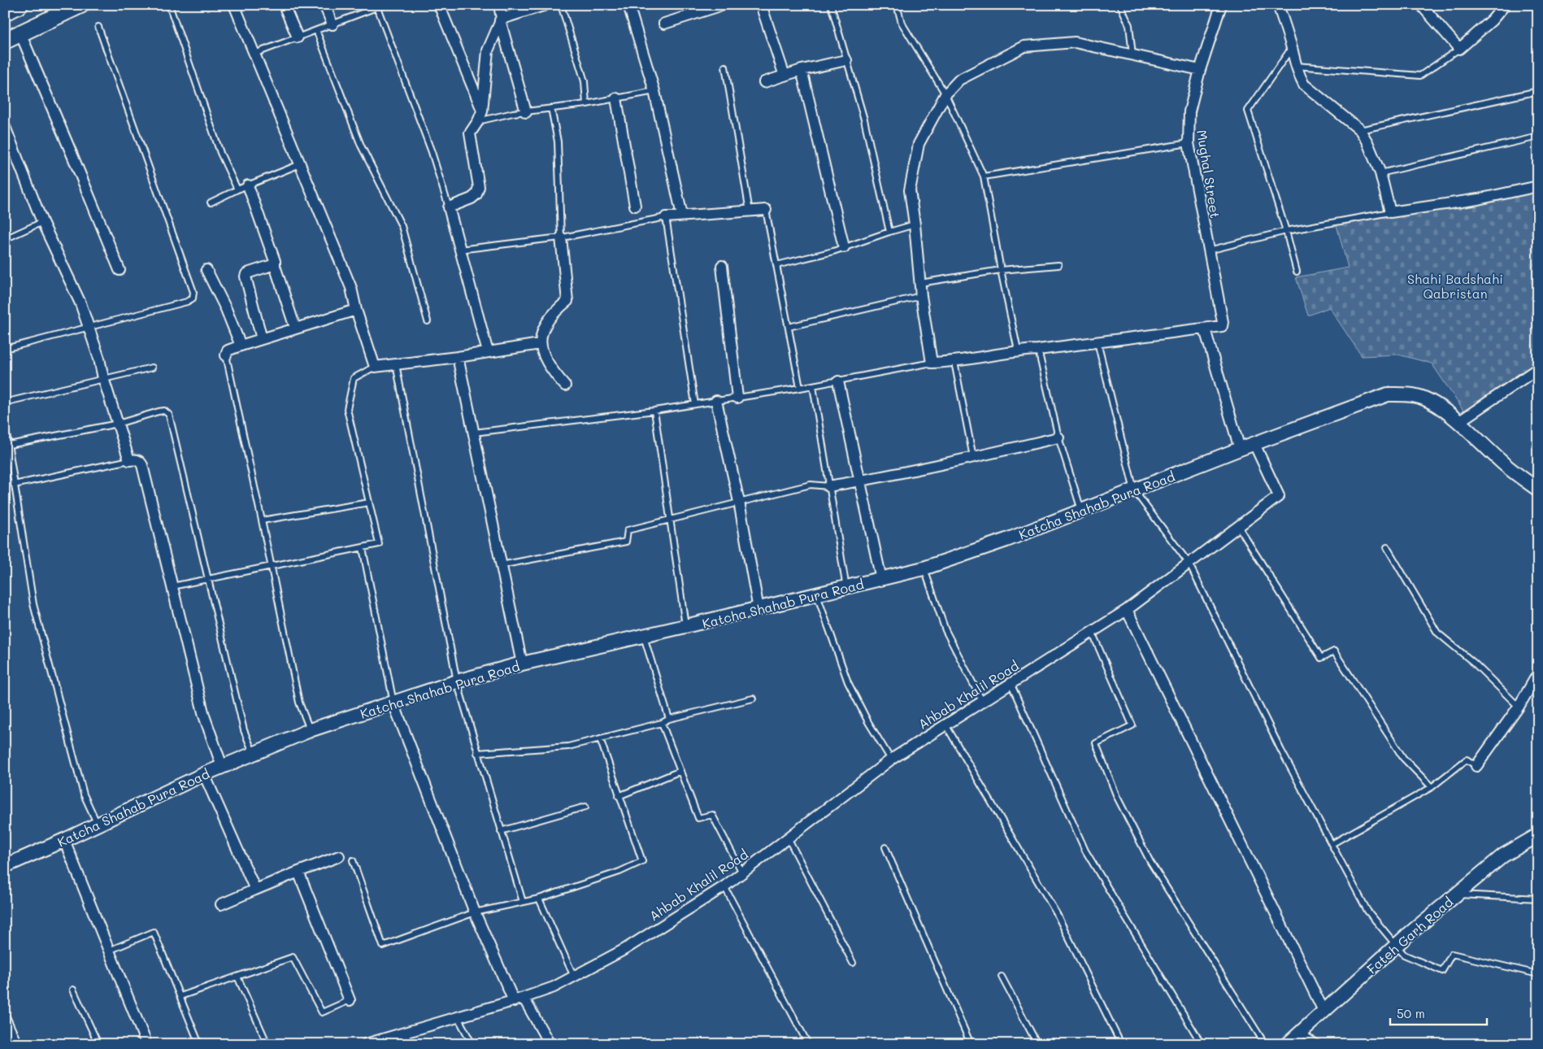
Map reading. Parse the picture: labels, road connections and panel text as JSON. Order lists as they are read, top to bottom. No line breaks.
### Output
{"streets":{"street":["Mughal Street","Katcha Shahab Pura Road","Ahbab Khalil Road","Fateh Garh Road"]},"crossings":[["Katcha Shahab Pura Road","Ahbab Khalil Road"]],"parks":["Shahi Badshahi Qabristan"],"scale_bar":"50 m"}
